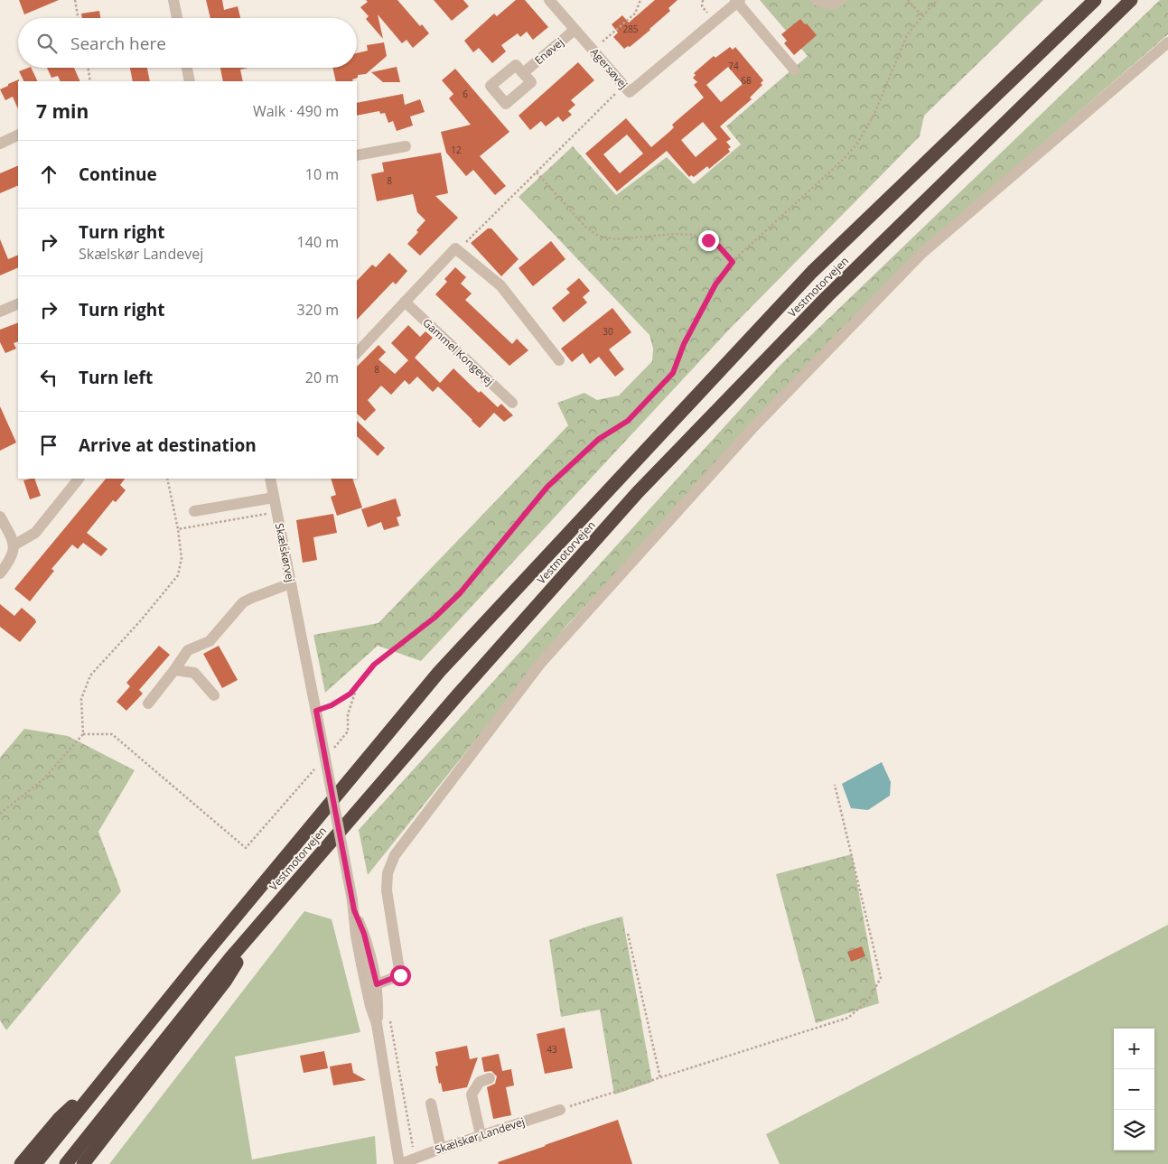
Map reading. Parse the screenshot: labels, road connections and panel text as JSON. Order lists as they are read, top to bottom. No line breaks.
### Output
{"streets":{"highway":["Vestmotorvejen"],"street":["Enøvej","Agersøvej","Gammel Kongevej","Skælskørvej","Skælskør Landevej"]},"crossings":[["Enøvej","Agersøvej"],["Skælskørvej","Skælskør Landevej"]],"house_numbers":["285","74","68","6","12","8","30","8","43"],"page":{"search":"Search here","heading":["7 min","Walk · 490 m"],"list":[["Continue","10 m"],["Turn right","Skælskør Landevej","140 m"],["Turn right","320 m"],["Turn left","20 m"],"Arrive at destination"],"map_buttons":["+","−"]}}
